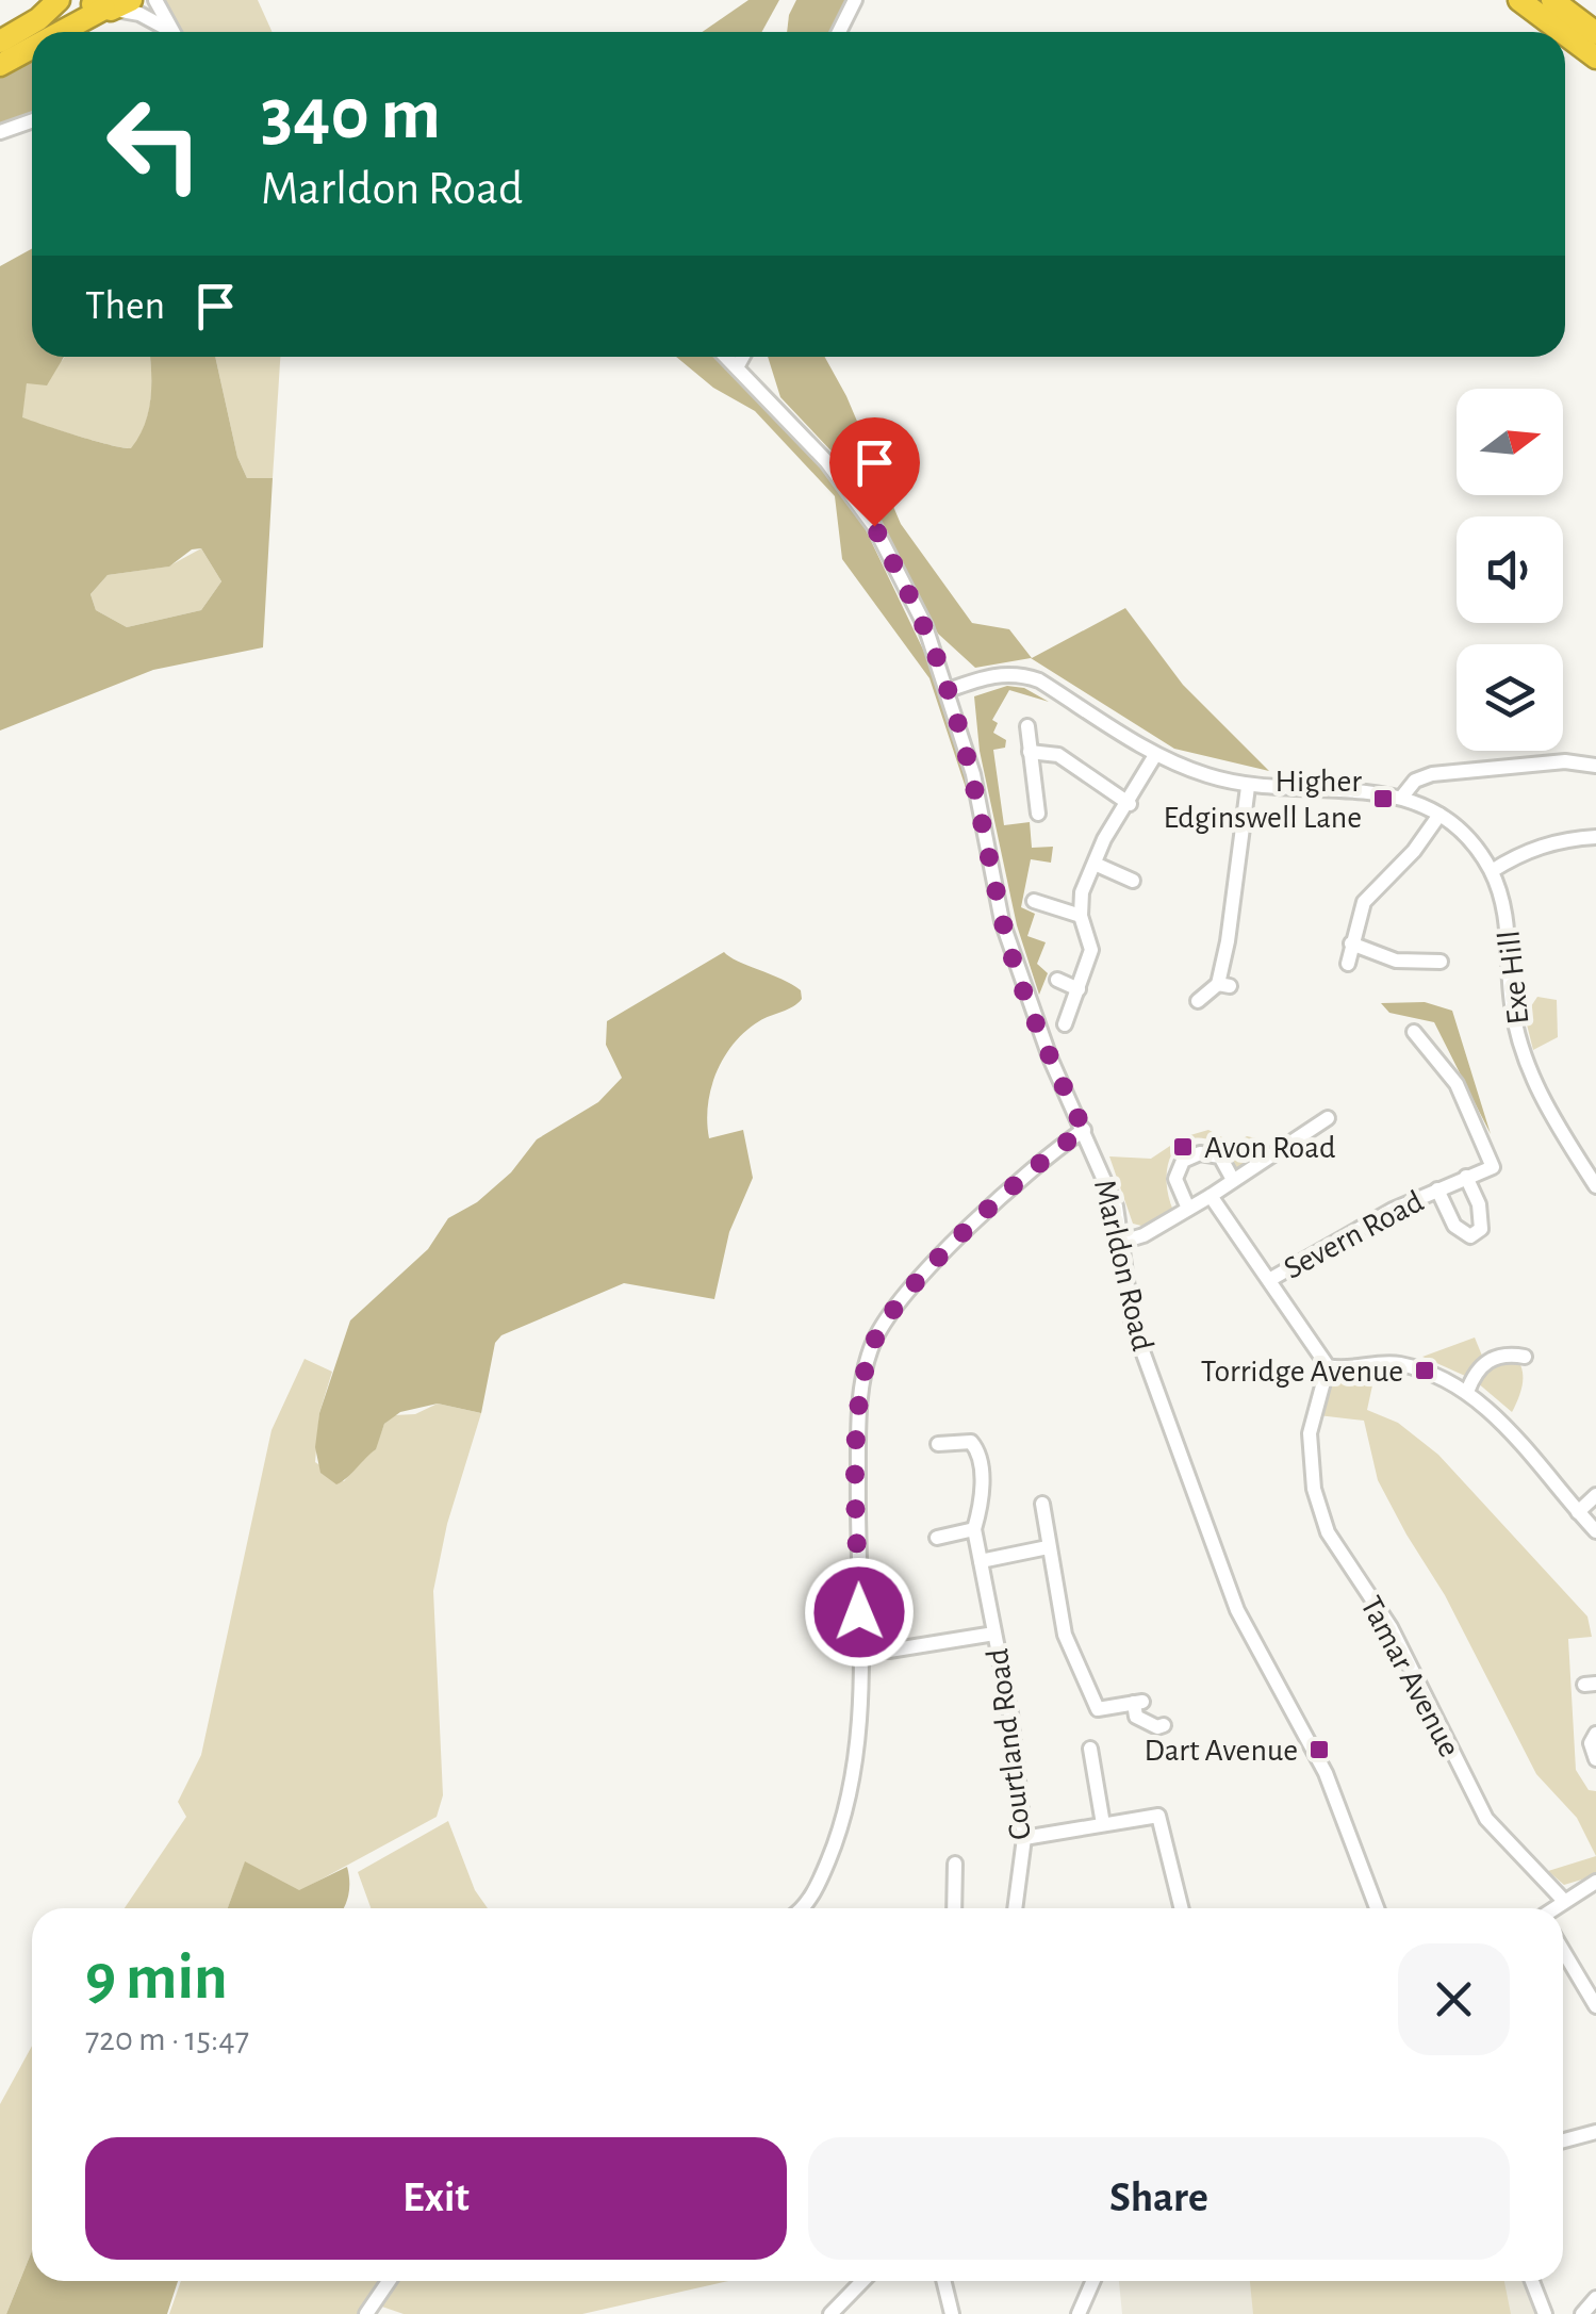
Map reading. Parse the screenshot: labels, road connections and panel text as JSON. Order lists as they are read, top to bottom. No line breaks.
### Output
{"streets":{"street":["Exe Hill","Severn Road","Marldon Road","Tamar Avenue","Courtland Road"]},"places":{"transit":["Higher Edginswell Lane","Avon Road","Torridge Avenue","Dart Avenue"]},"north":"right","page":{"turn":["340 m","Marldon Road"],"then":"Then","heading":["9 min","720 m · 15:47"],"buttons":["Exit","Share"]}}
